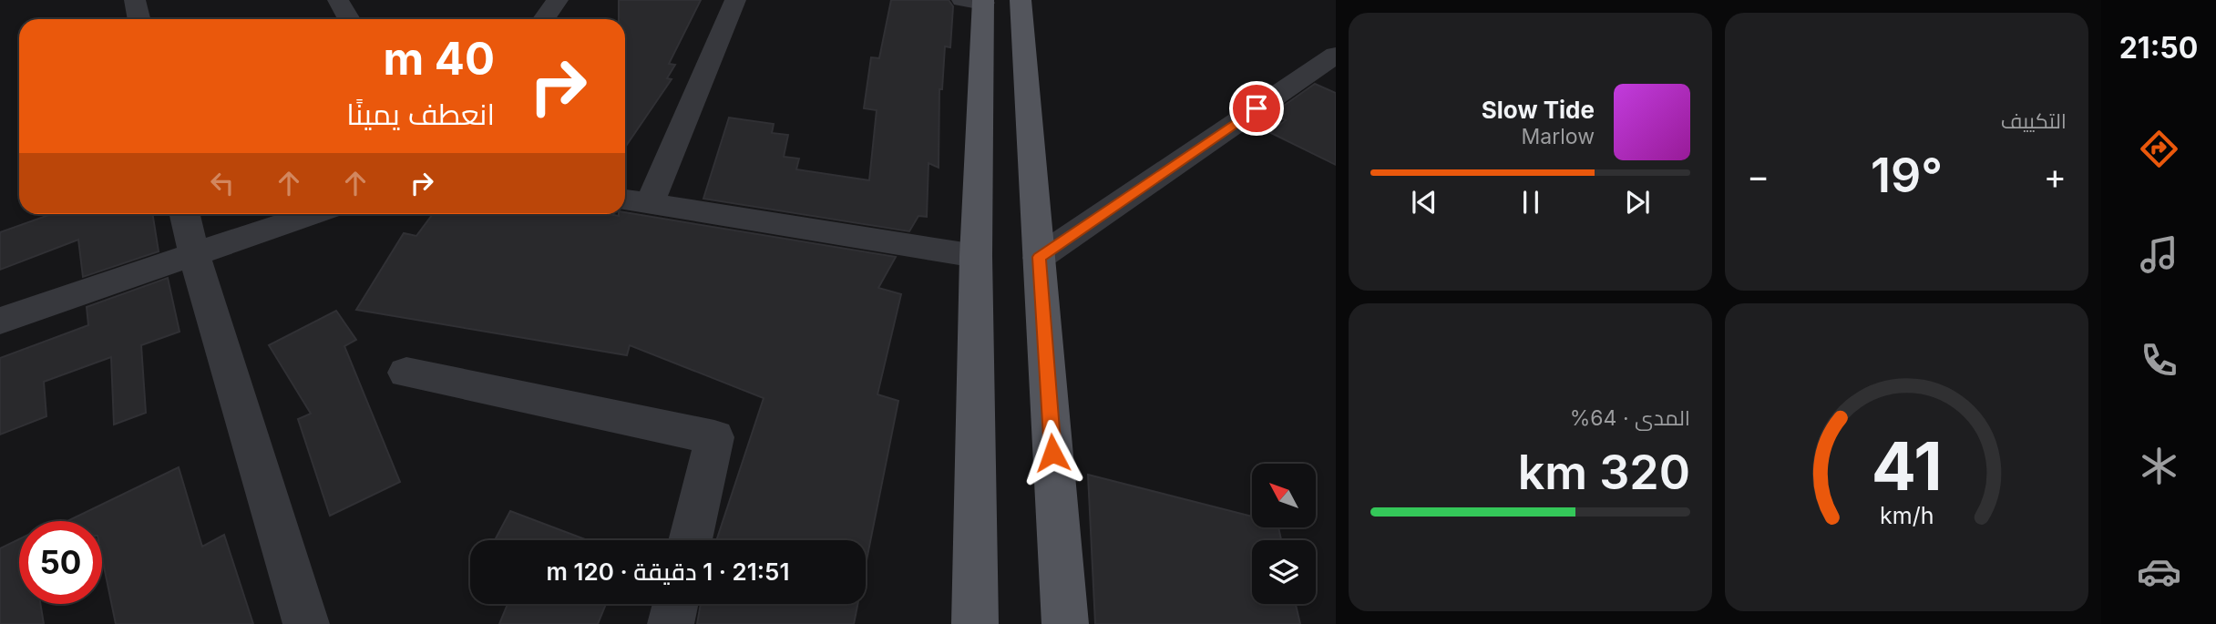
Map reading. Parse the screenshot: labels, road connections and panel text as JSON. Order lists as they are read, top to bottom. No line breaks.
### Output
{"north":"top left","page":{"tabs":"21:50","tile":["التكييف",["المدى · 64%","320 km"]],"turn":["40 m","انعطف يمينًا"],"song":["Slow Tide","Marlow"],"heat":["−","19°","+"],"limit":"50","trip":"21:51 · 1 دقيقة · 120 m","gauge":["41","km/h"]}}
